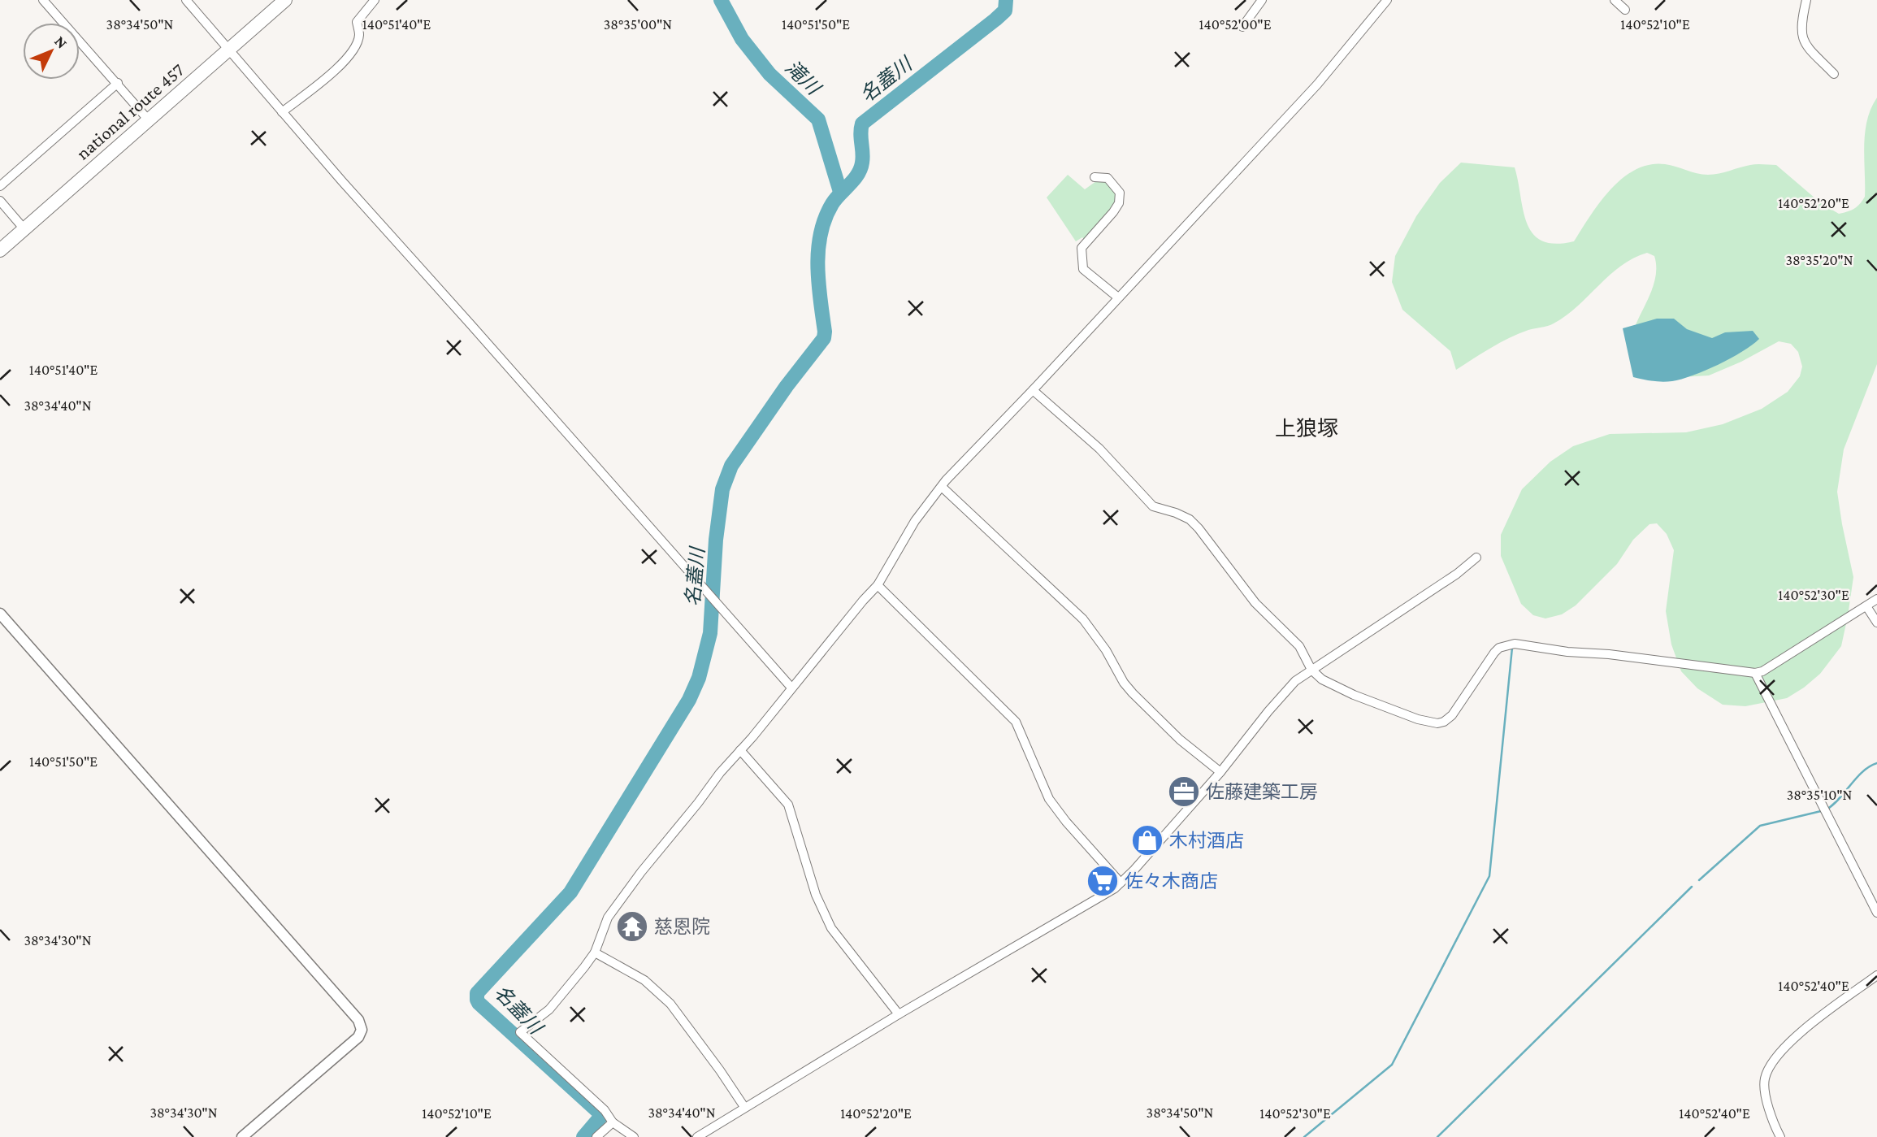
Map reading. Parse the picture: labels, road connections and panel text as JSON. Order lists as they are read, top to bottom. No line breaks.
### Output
{"streets":{"highway":["national route 457"]},"districts":["上狼塚"],"water":["滝川","名蓋川"],"places":{"office":["佐藤建築工房"],"shop":["木村酒店"],"supermarket":["佐々木商店"],"temple":["慈恩院"]},"north":"top right","coordinates":["140°51'40\"E","140°51'50\"E","140°52'00\"E","140°52'10\"E","38°34'50\"N","38°35'00\"N","140°52'20\"E","38°35'20\"N","38°34'40\"N","140°52'30\"E","38°35'10\"N","38°34'30\"N","140°52'40\"E"]}
